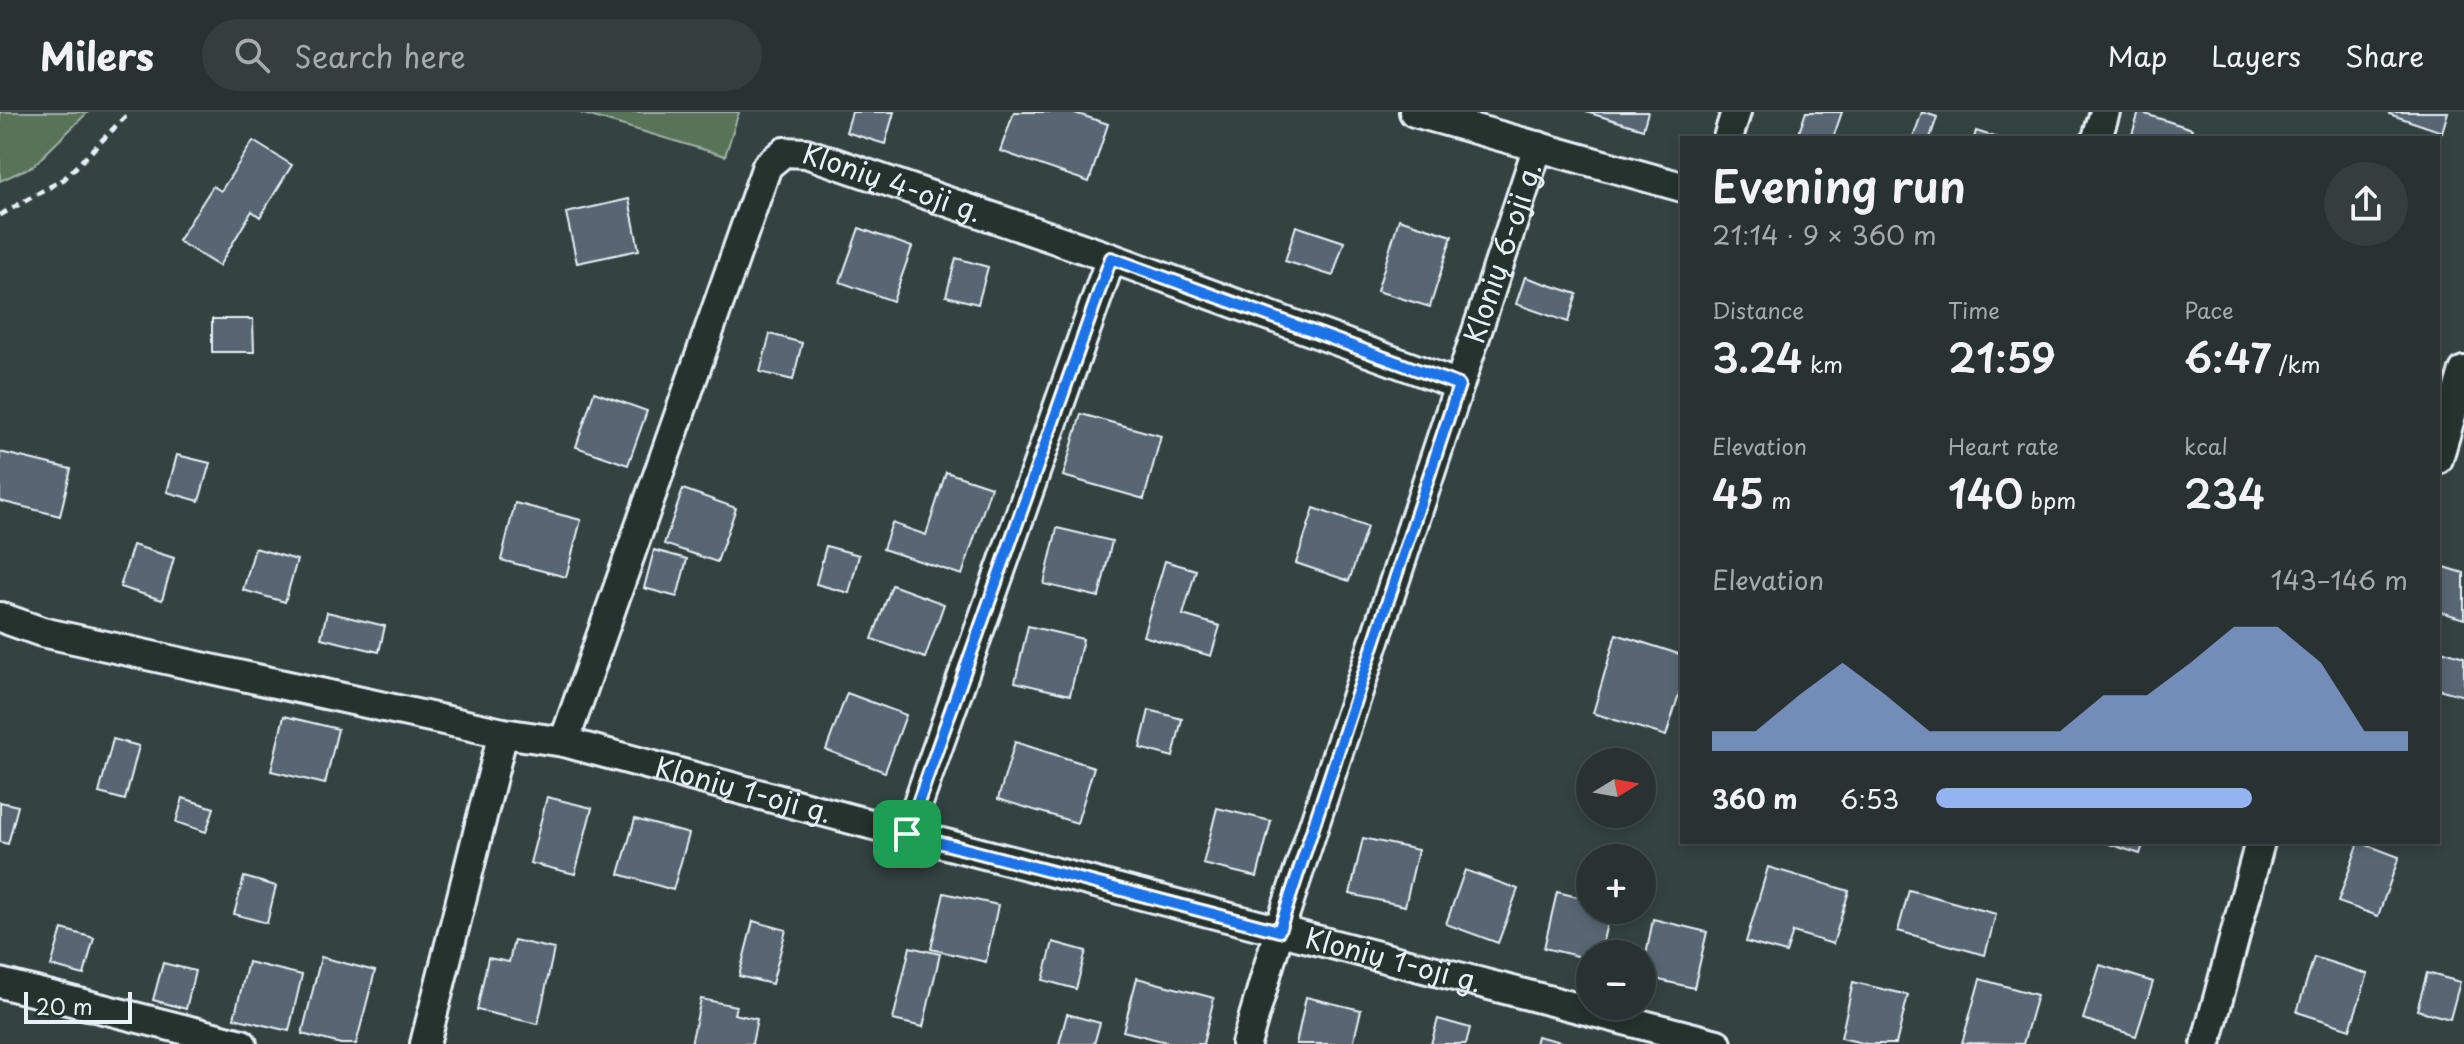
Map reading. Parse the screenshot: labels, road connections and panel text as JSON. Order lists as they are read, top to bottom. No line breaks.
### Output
{"streets":{"street":["Klonių 4-oji g.","Klonių 6-oji g.","Klonių 1-oji g."]},"crossings":[["Klonių 4-oji g.","Klonių 6-oji g."],["Klonių 4-oji g.","Klonių 1-oji g."],["Klonių 6-oji g.","Klonių 1-oji g."]],"scale_bar":"20 m","north":"right","page":{"header":"Milers","search":"Search here","nav":["Map","Layers","Share"],"heading":["Evening run","21:14 · 9 × 360 m"],"stats":[["Distance","3.24 km"],["Time","21:59"],["Pace","6:47 /km"],["Elevation","45 m"],["Heart rate","140 bpm"],["kcal","234"]],"chart":["Elevation","143–146 m"],"map_buttons":["+","−"],"list":[{"name":"360 m","note":"6:53"}],"scale":"20 m"}}
